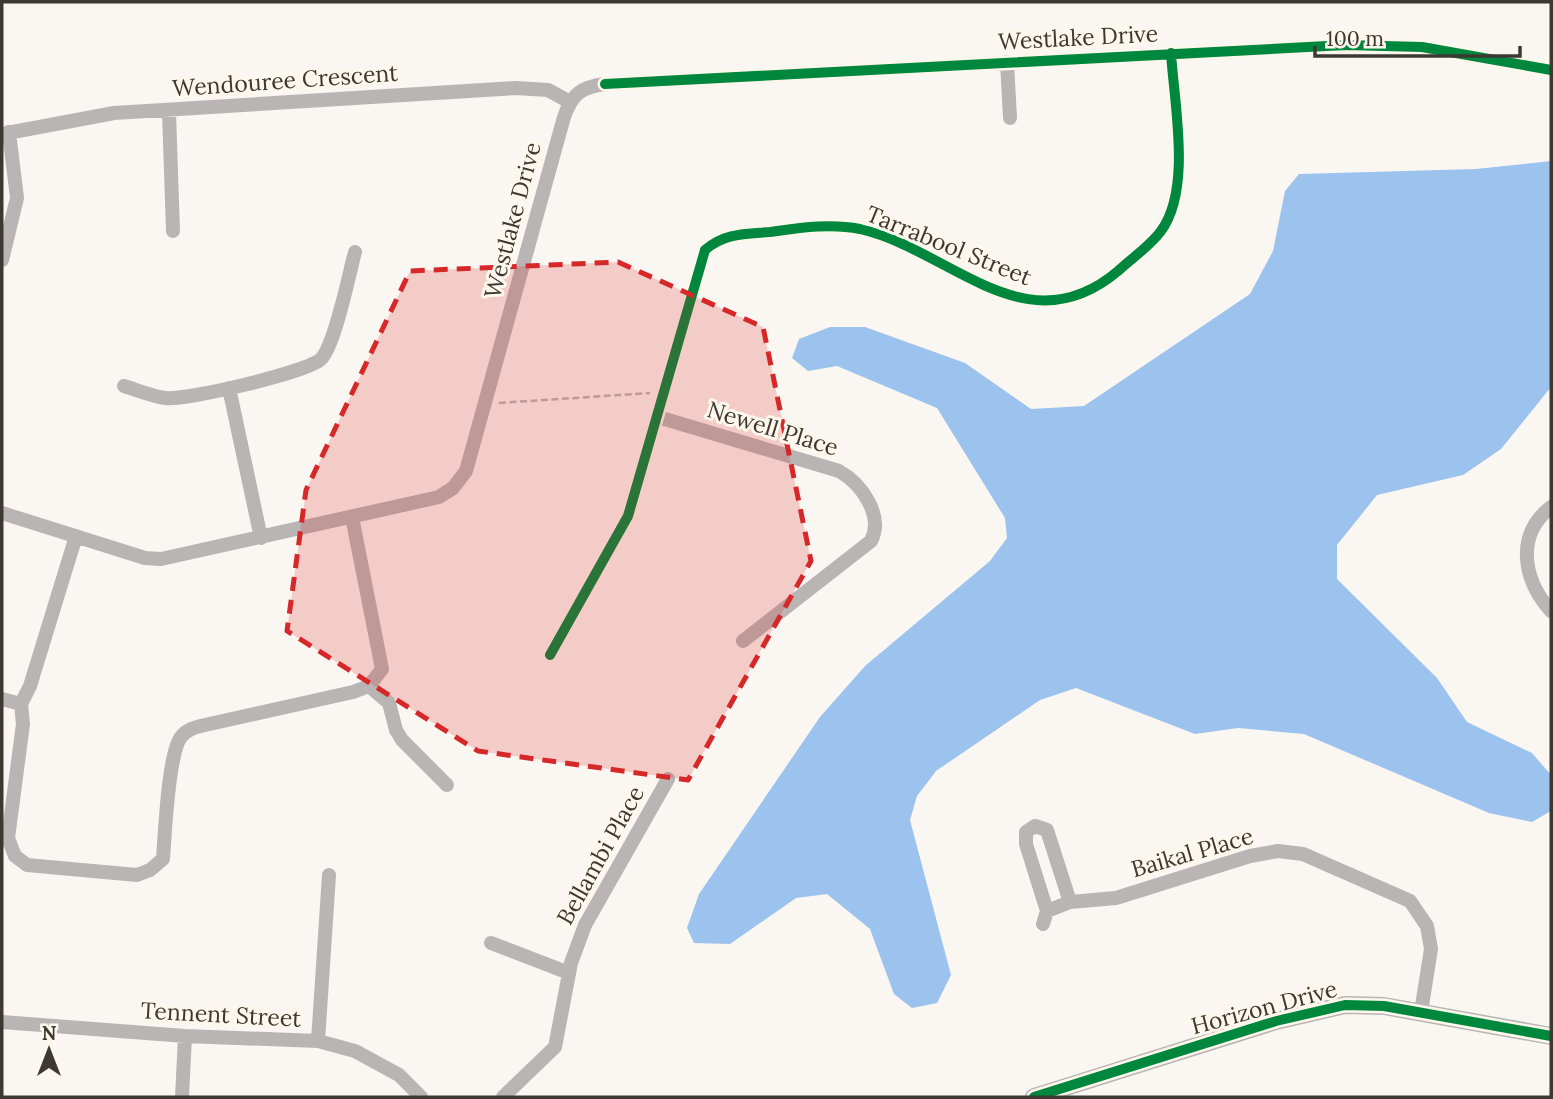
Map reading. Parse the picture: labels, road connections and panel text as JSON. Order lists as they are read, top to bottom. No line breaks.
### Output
{"streets":{"street":["Westlake Drive","Wendouree Crescent","Tarrabool Street","Newell Place","Baikal Place","Bellambi Place","Horizon Drive","Tennent Street"]},"crossings":[["Westlake Drive","Wendouree Crescent"],["Westlake Drive","Tarrabool Street"],["Tarrabool Street","Newell Place"],["Baikal Place","Horizon Drive"]],"scale_bar":"100 m","north":"top"}
